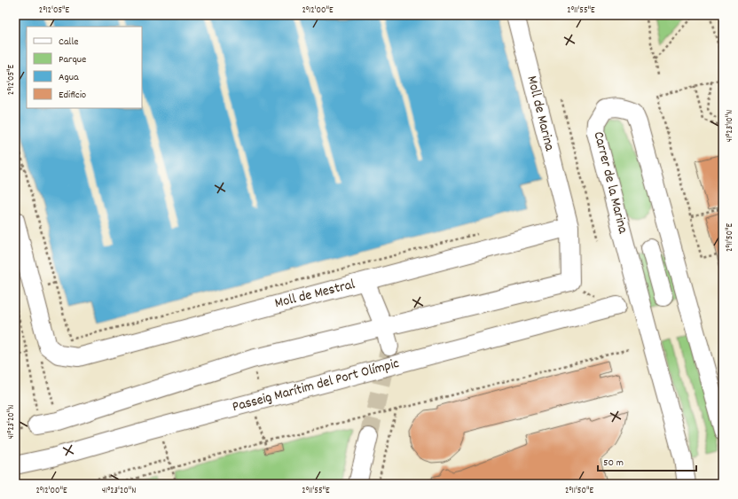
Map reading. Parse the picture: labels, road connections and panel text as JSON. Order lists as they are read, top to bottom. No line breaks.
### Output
{"streets":{"street":["Moll de Marina","Carrer de la Marina","Moll de Mestral","Passeig Marítim del Port Olímpic"]},"crossings":[["Moll de Marina","Moll de Mestral"]],"legend":["Calle","Parque","Agua","Edificio"],"scale_bar":"50 m","coordinates":["2°12'05\"E","2°12'00\"E","2°11'55\"E","41°23'10\"N","2°11'50\"E","41°23'20\"N"]}
